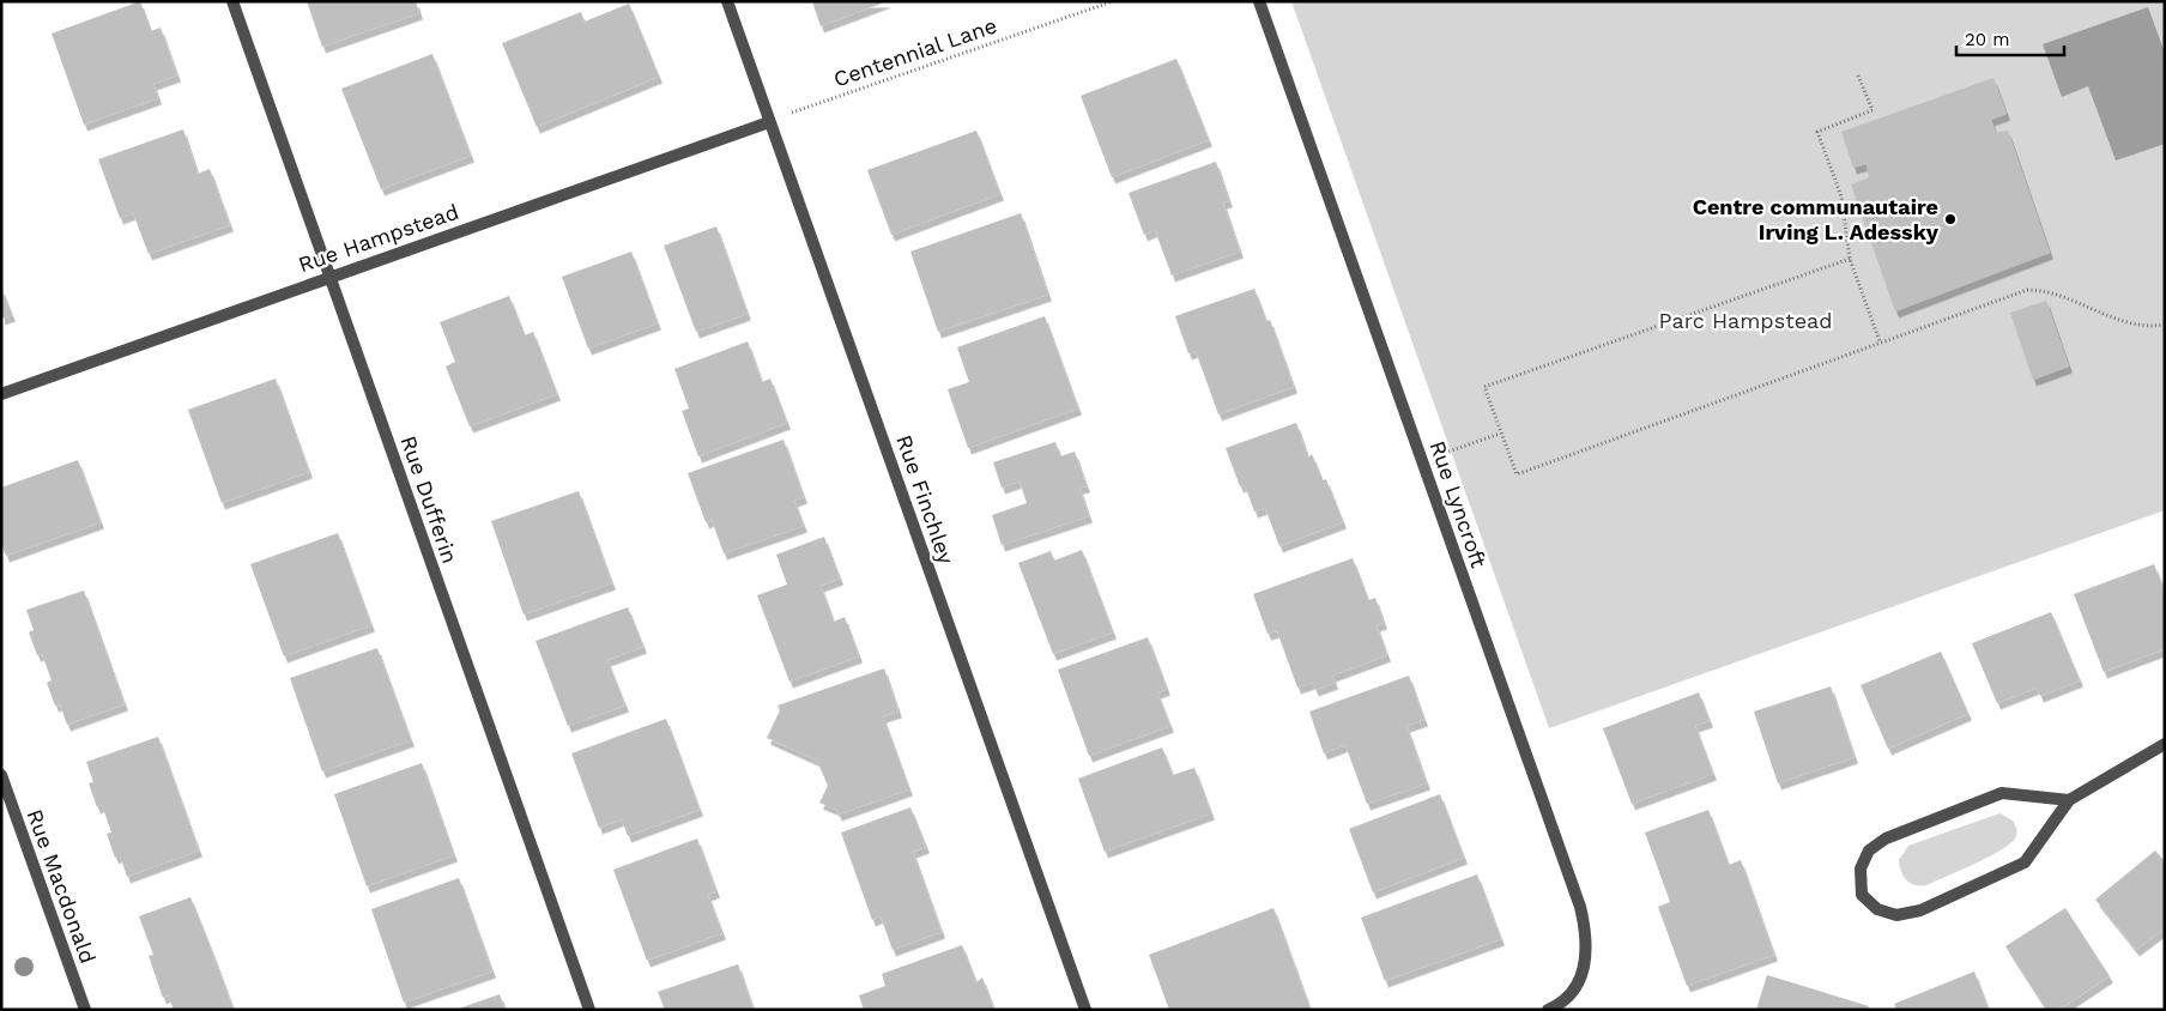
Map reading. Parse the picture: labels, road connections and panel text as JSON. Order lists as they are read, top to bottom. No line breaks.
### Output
{"streets":{"street":["Rue Hampstead","Rue Dufferin","Rue Finchley","Rue Lyncroft","Rue Macdonald"],"path":["Centennial Lane"]},"crossings":[["Rue Hampstead","Rue Dufferin"],["Rue Hampstead","Rue Finchley"]],"parks":["Parc Hampstead"],"places":["Centre communautaire Irving L. Adessky"],"scale_bar":"20 m"}
